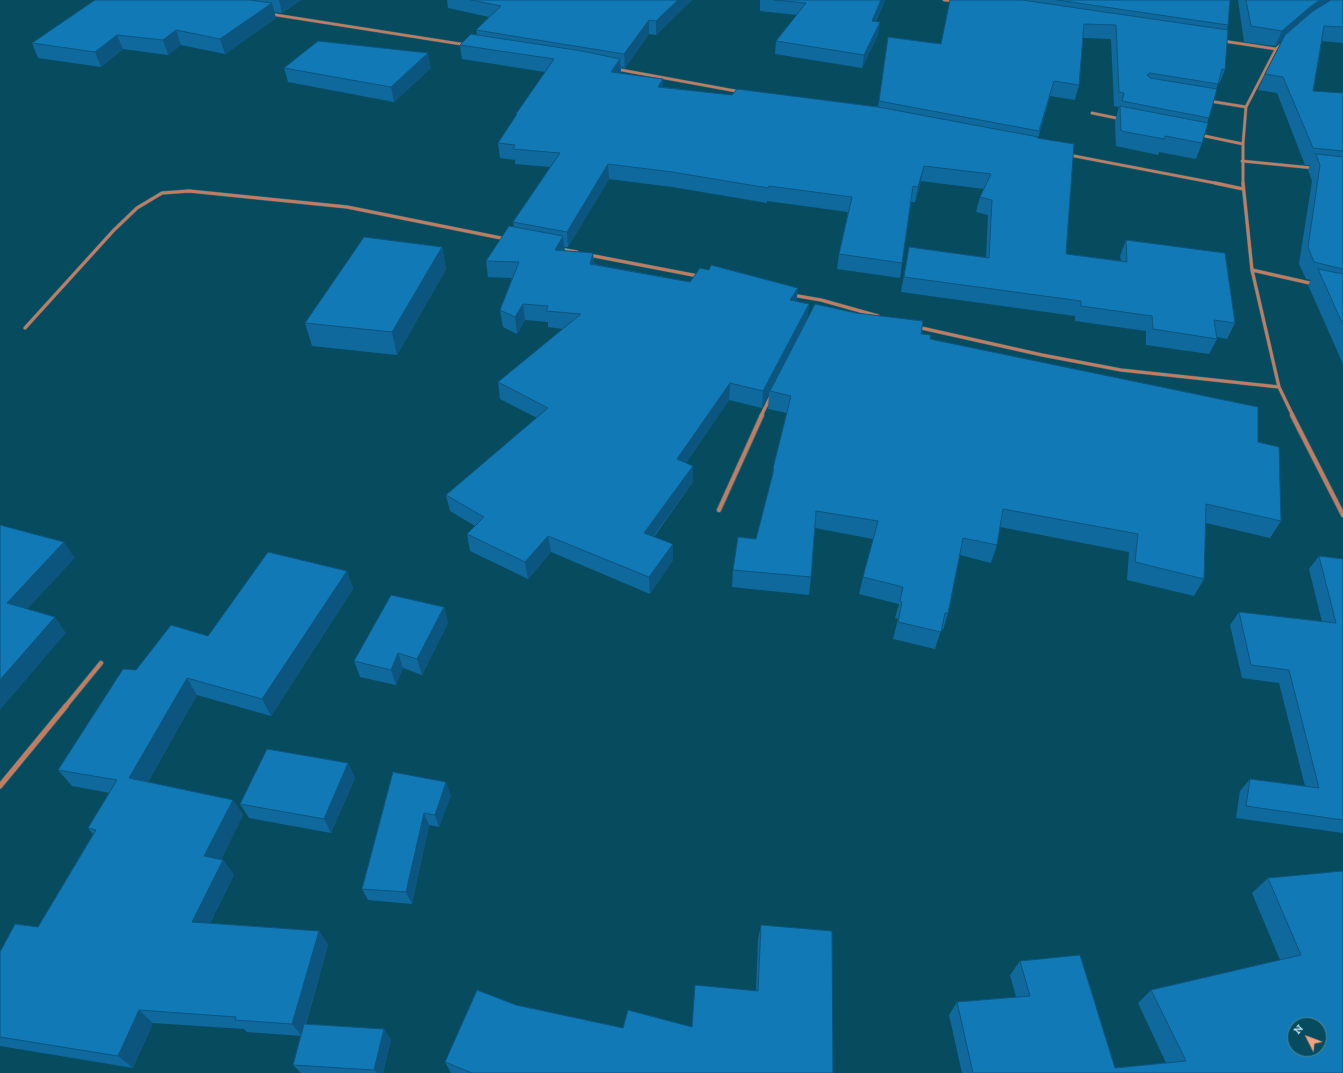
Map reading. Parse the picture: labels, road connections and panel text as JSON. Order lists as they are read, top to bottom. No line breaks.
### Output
{"north":"top left"}
